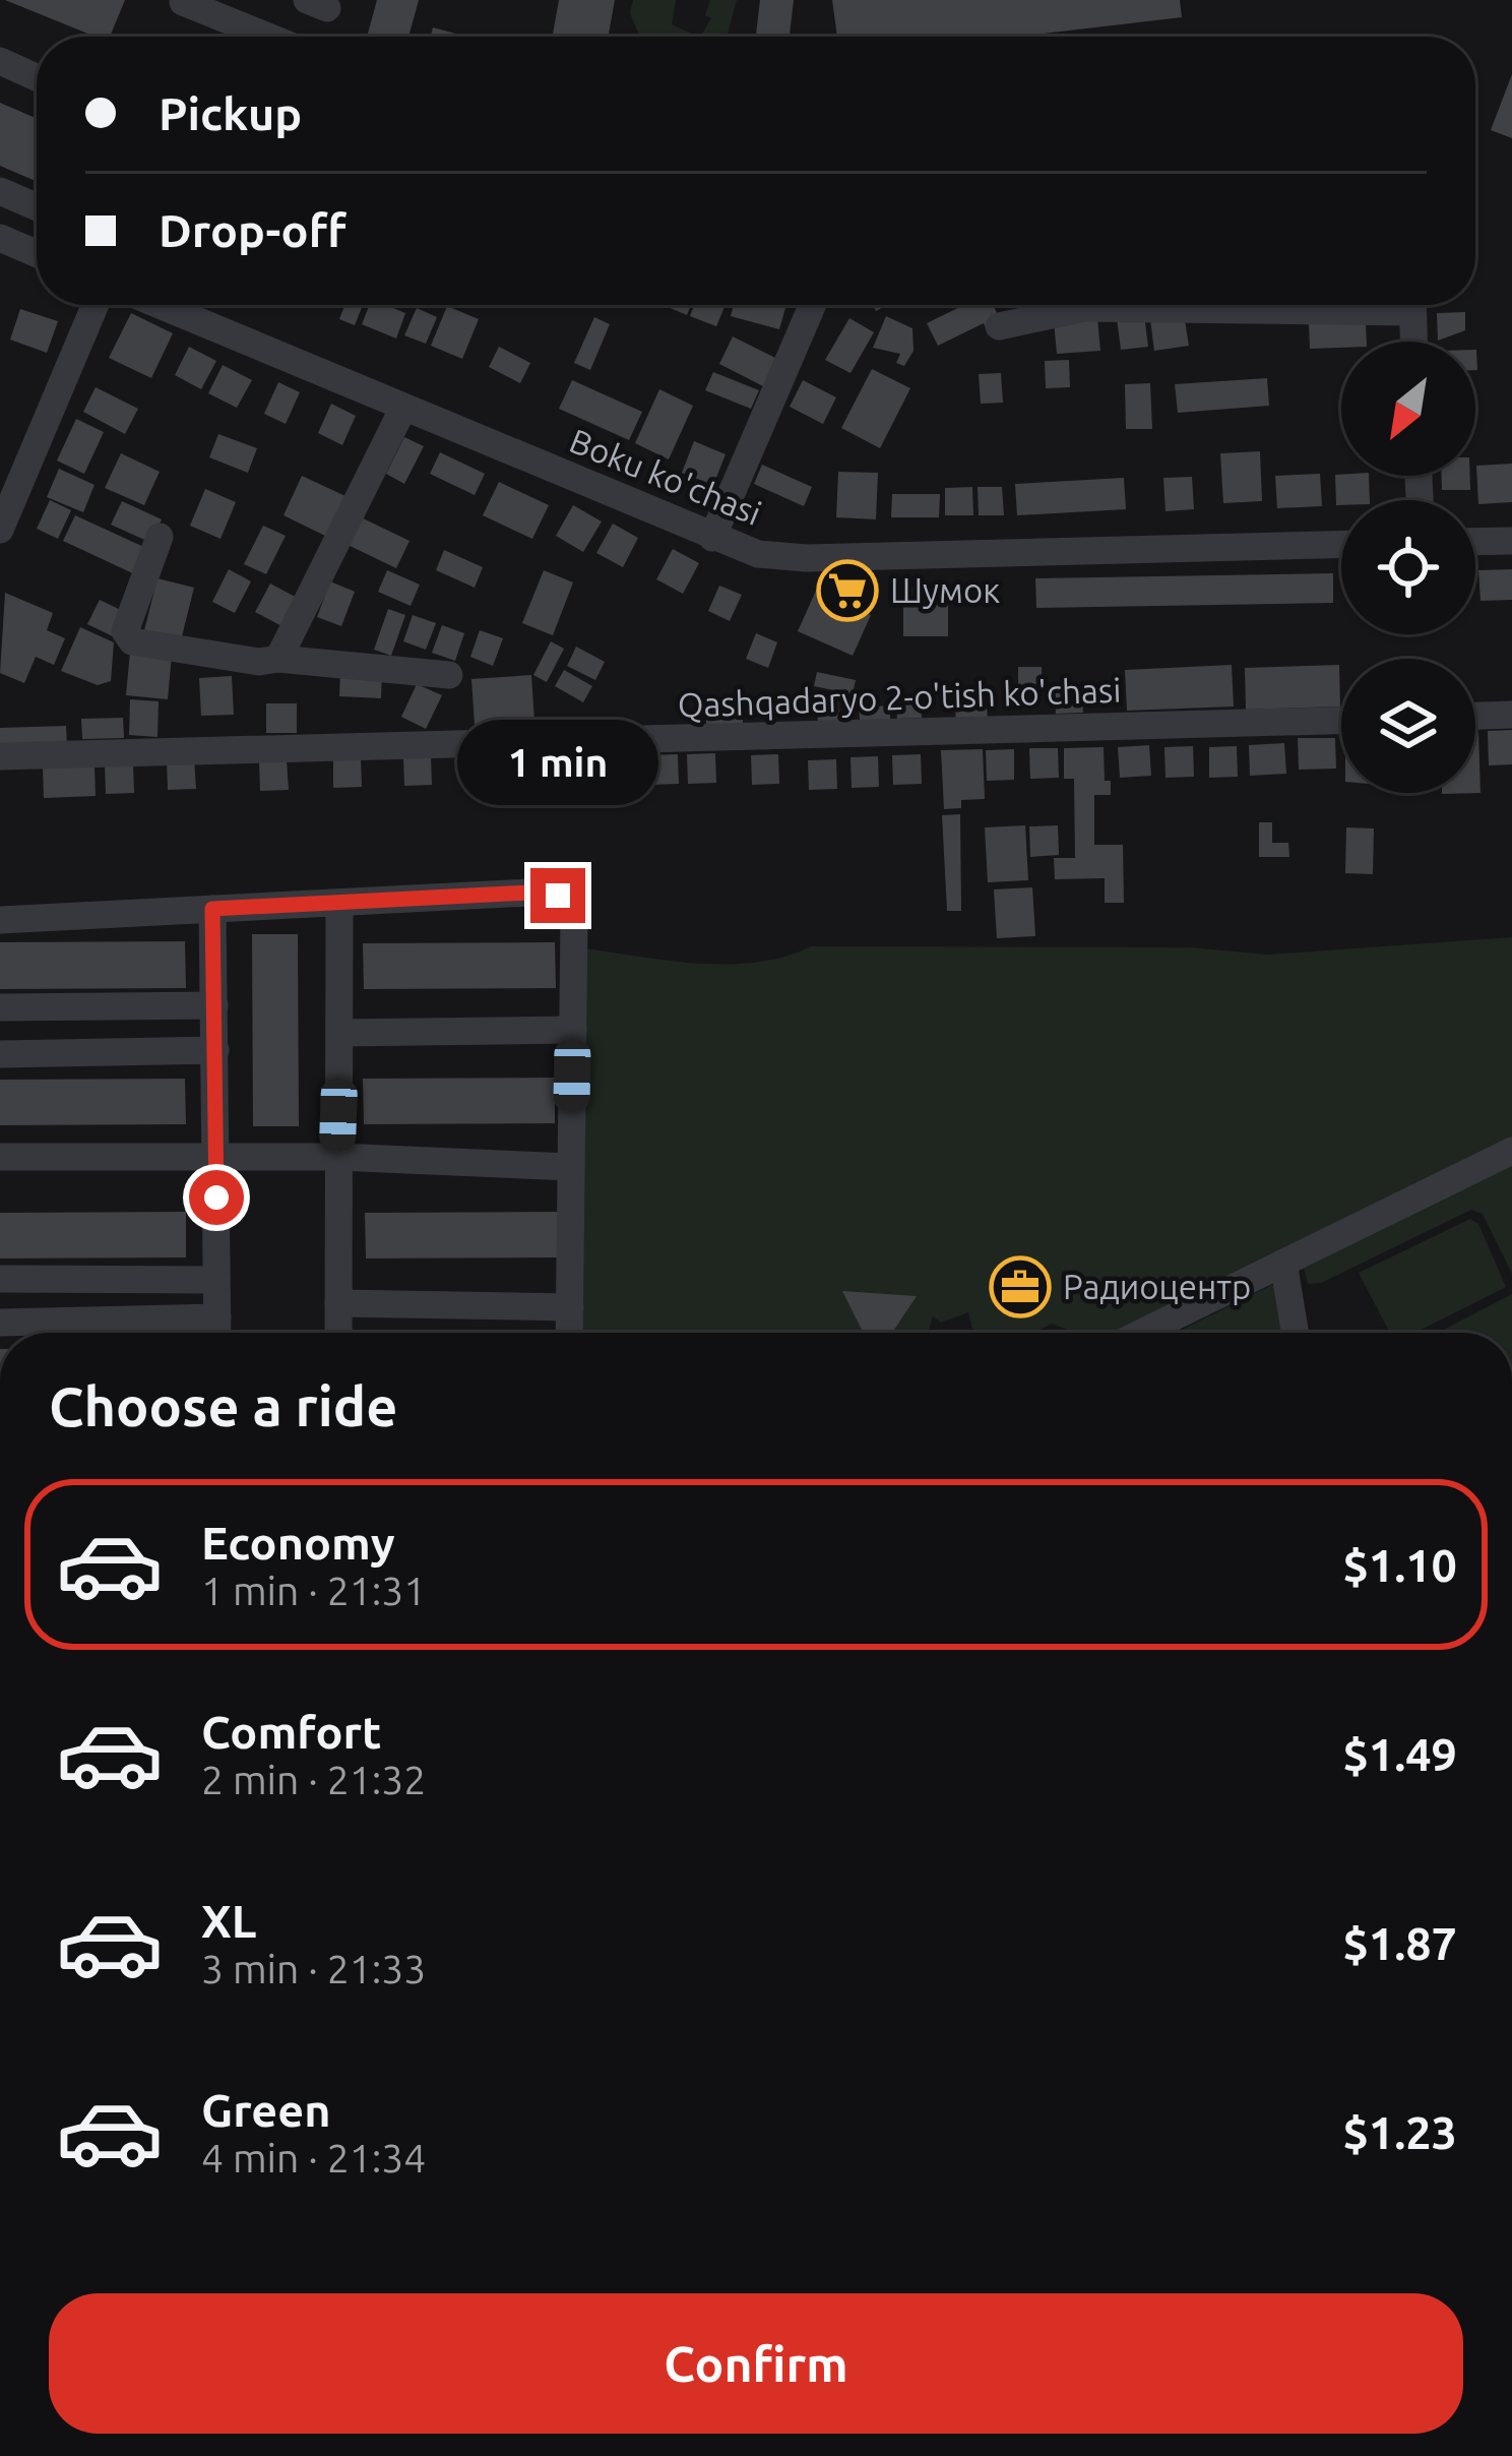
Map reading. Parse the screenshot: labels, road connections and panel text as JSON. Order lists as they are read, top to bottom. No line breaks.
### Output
{"streets":{"street":["Boku ko'chasi","Qashqadaryo 2-o'tish ko'chasi"]},"places":{"supermarket":["Шумок"],"office":["Радиоцентр"]},"north":"bottom left","page":{"banner":["Pickup","Drop-off"],"bubble":"1 min","heading":"Choose a ride","list":[{"name":"Economy","note":"1 min · 21:31","value":"$1.10"},{"name":"Comfort","note":"2 min · 21:32","value":"$1.49"},{"name":"XL","note":"3 min · 21:33","value":"$1.87"},{"name":"Green","note":"4 min · 21:34","value":"$1.23"}],"buttons":"Confirm"}}
